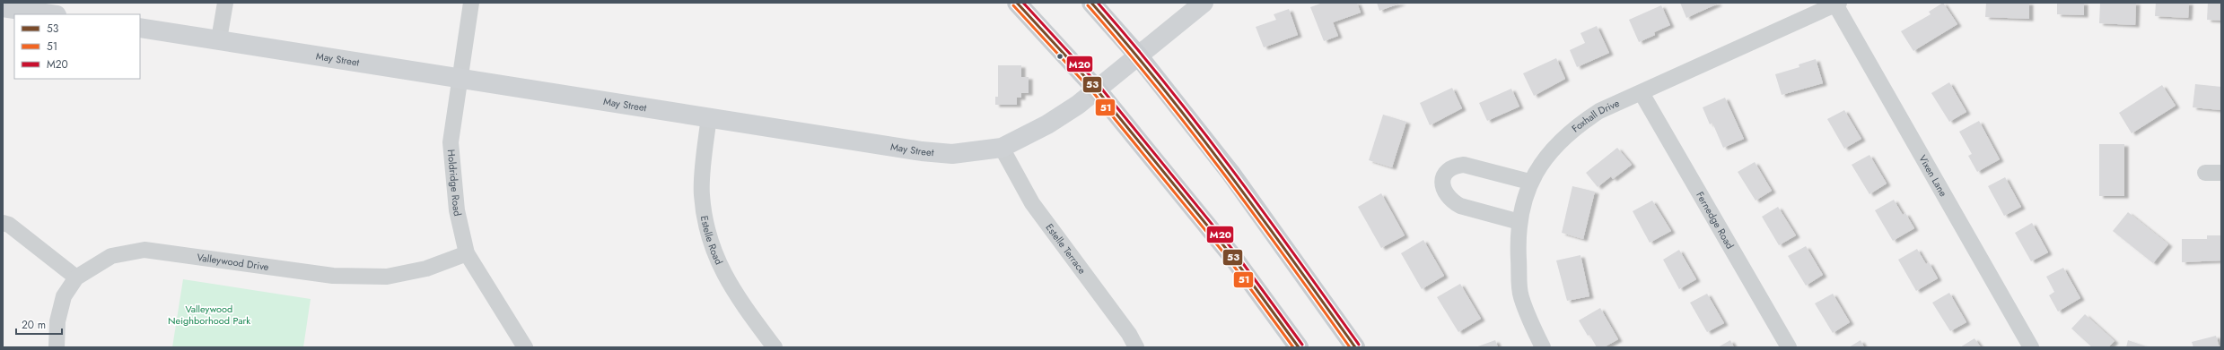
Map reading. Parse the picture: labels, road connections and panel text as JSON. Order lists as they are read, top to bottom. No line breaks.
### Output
{"streets":{"street":["May Street","Foxhall Drive","Vixen Lane","Holdridge Road","Fernedge Road","Estelle Road","Estelle Terrace","Valleywood Drive"]},"crossings":[["May Street","Holdridge Road"],["May Street","Estelle Road"],["May Street","Estelle Terrace"],["Foxhall Drive","Vixen Lane"],["Foxhall Drive","Fernedge Road"],["Holdridge Road","Valleywood Drive"]],"parks":["Valleywood Neighborhood Park"],"lines":["transit line 53","transit line M20","transit line 51"],"legend":["53","51","M20"],"scale_bar":"20 m"}
